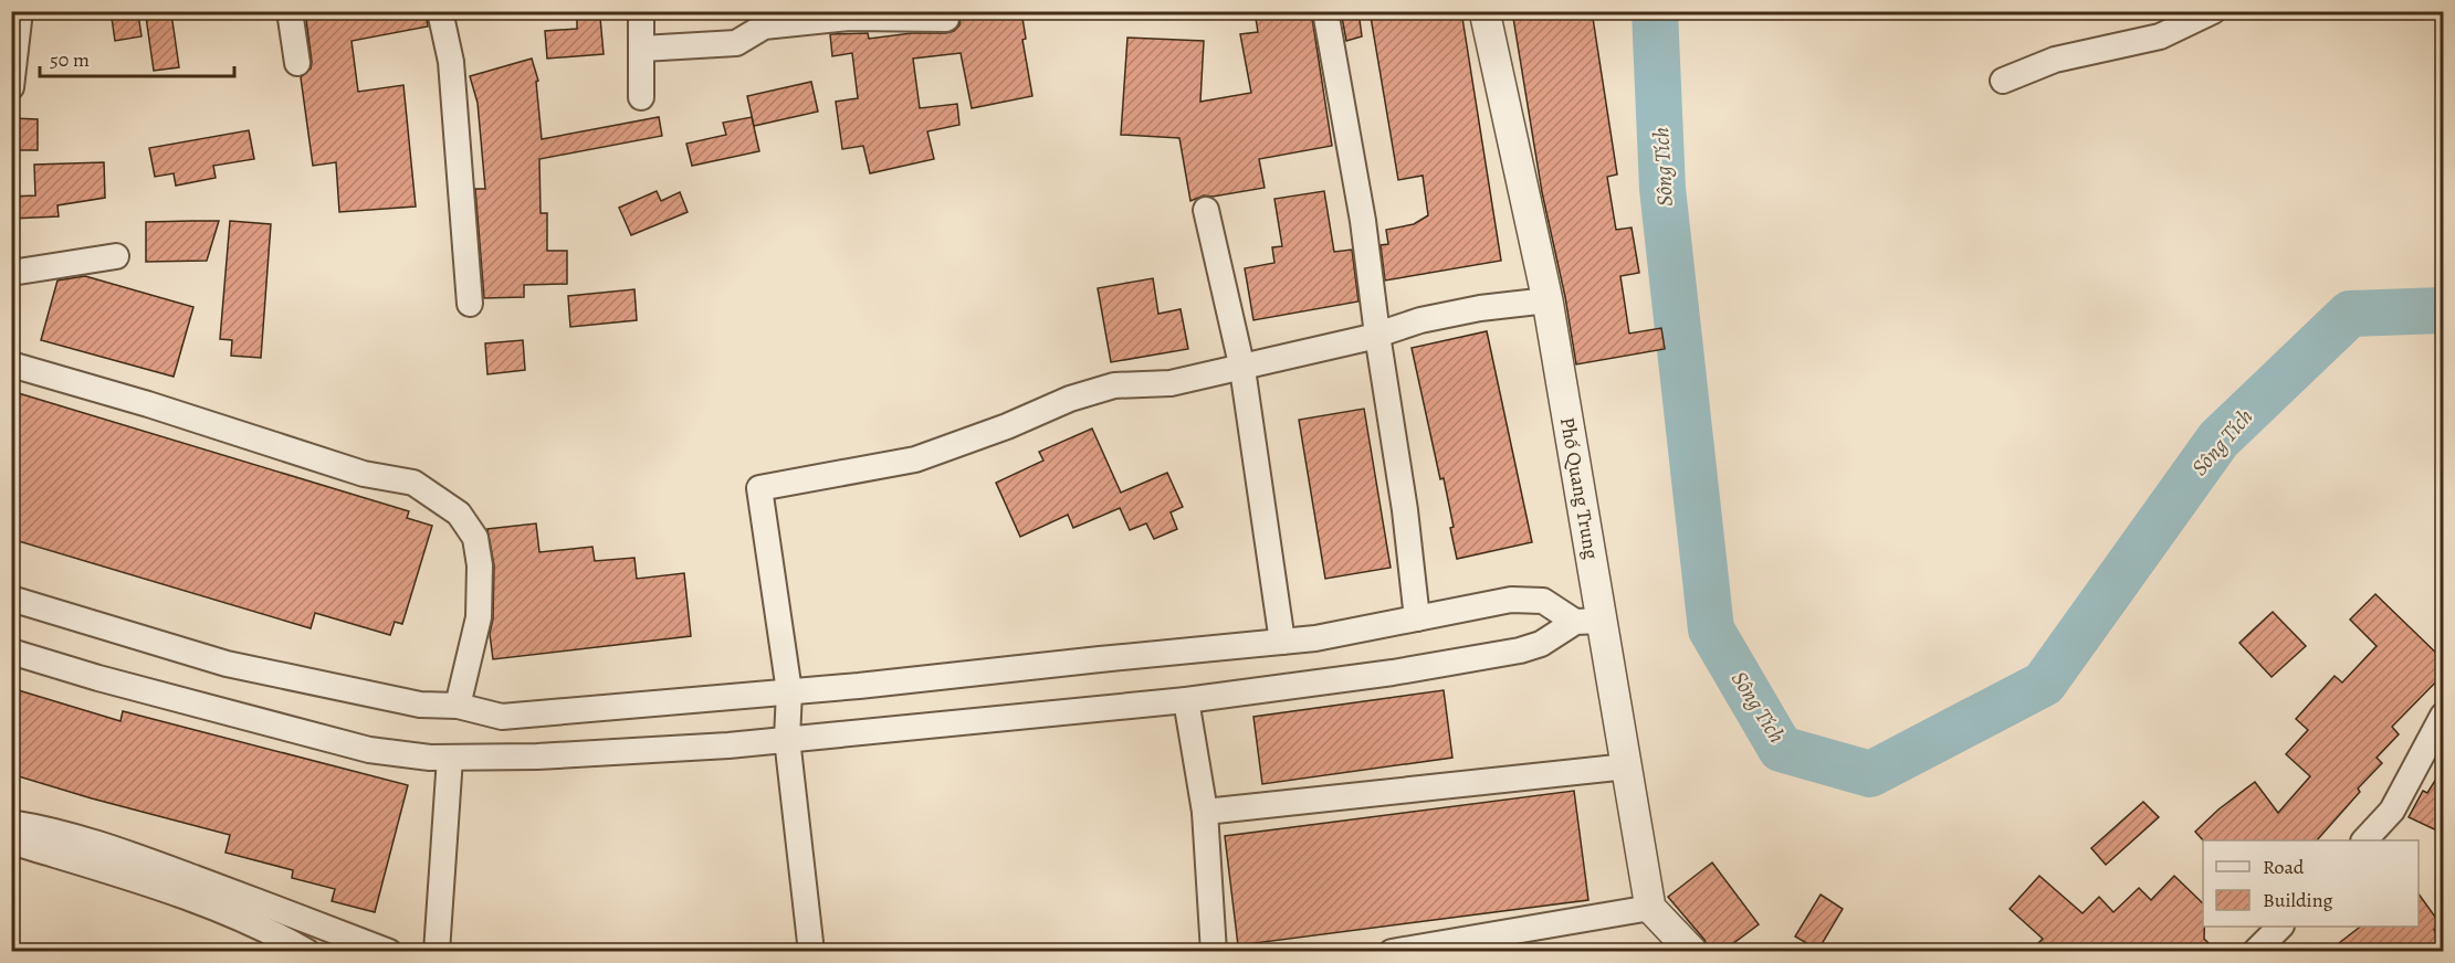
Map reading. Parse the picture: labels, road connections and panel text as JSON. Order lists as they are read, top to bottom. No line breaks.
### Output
{"streets":{"street":["Phố Quang Trung"]},"water":["Sông Tích"],"legend":["Road","Building"],"scale_bar":"50 m"}
